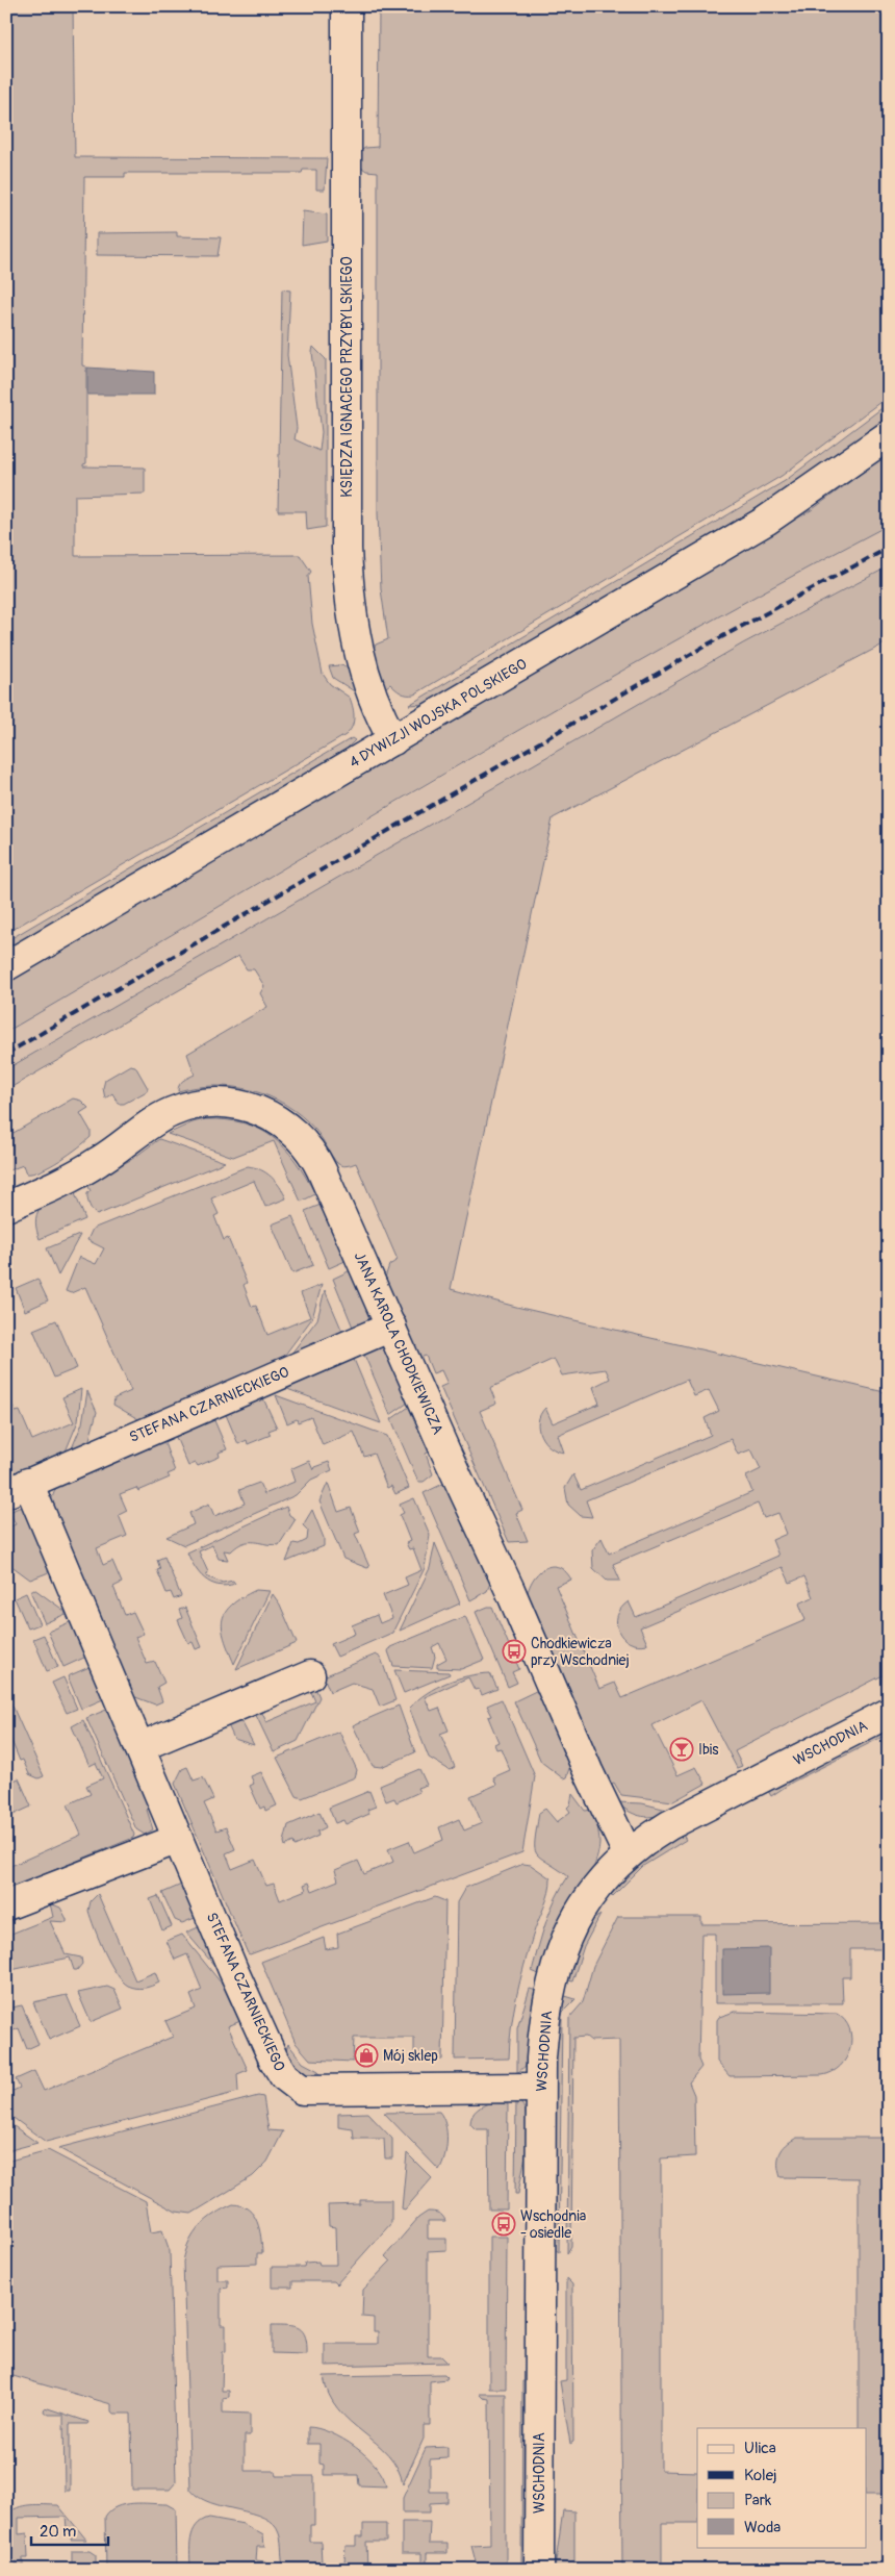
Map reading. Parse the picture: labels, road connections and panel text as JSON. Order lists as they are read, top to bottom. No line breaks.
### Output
{"streets":{"street":["KSIĘDZA IGNACEGO PRZYBYLSKIEGO","4 DYWIZJI WOJSKA POLSKIEGO","JANA KAROLA CHODKIEWICZA","STEFANA CZARNIECKIEGO","WSCHODNIA"]},"crossings":[["KSIĘDZA IGNACEGO PRZYBYLSKIEGO","4 DYWIZJI WOJSKA POLSKIEGO"],["JANA KAROLA CHODKIEWICZA","STEFANA CZARNIECKIEGO"],["JANA KAROLA CHODKIEWICZA","WSCHODNIA"],["STEFANA CZARNIECKIEGO","WSCHODNIA"]],"places":{"bus stop":["Chodkiewicza przy Wschodniej","Wschodnia - osiedle"],"bar":["Ibis"],"shop":["Mój sklep"]},"legend":["Ulica","Kolej","Park","Woda"],"scale_bar":"20 m"}
